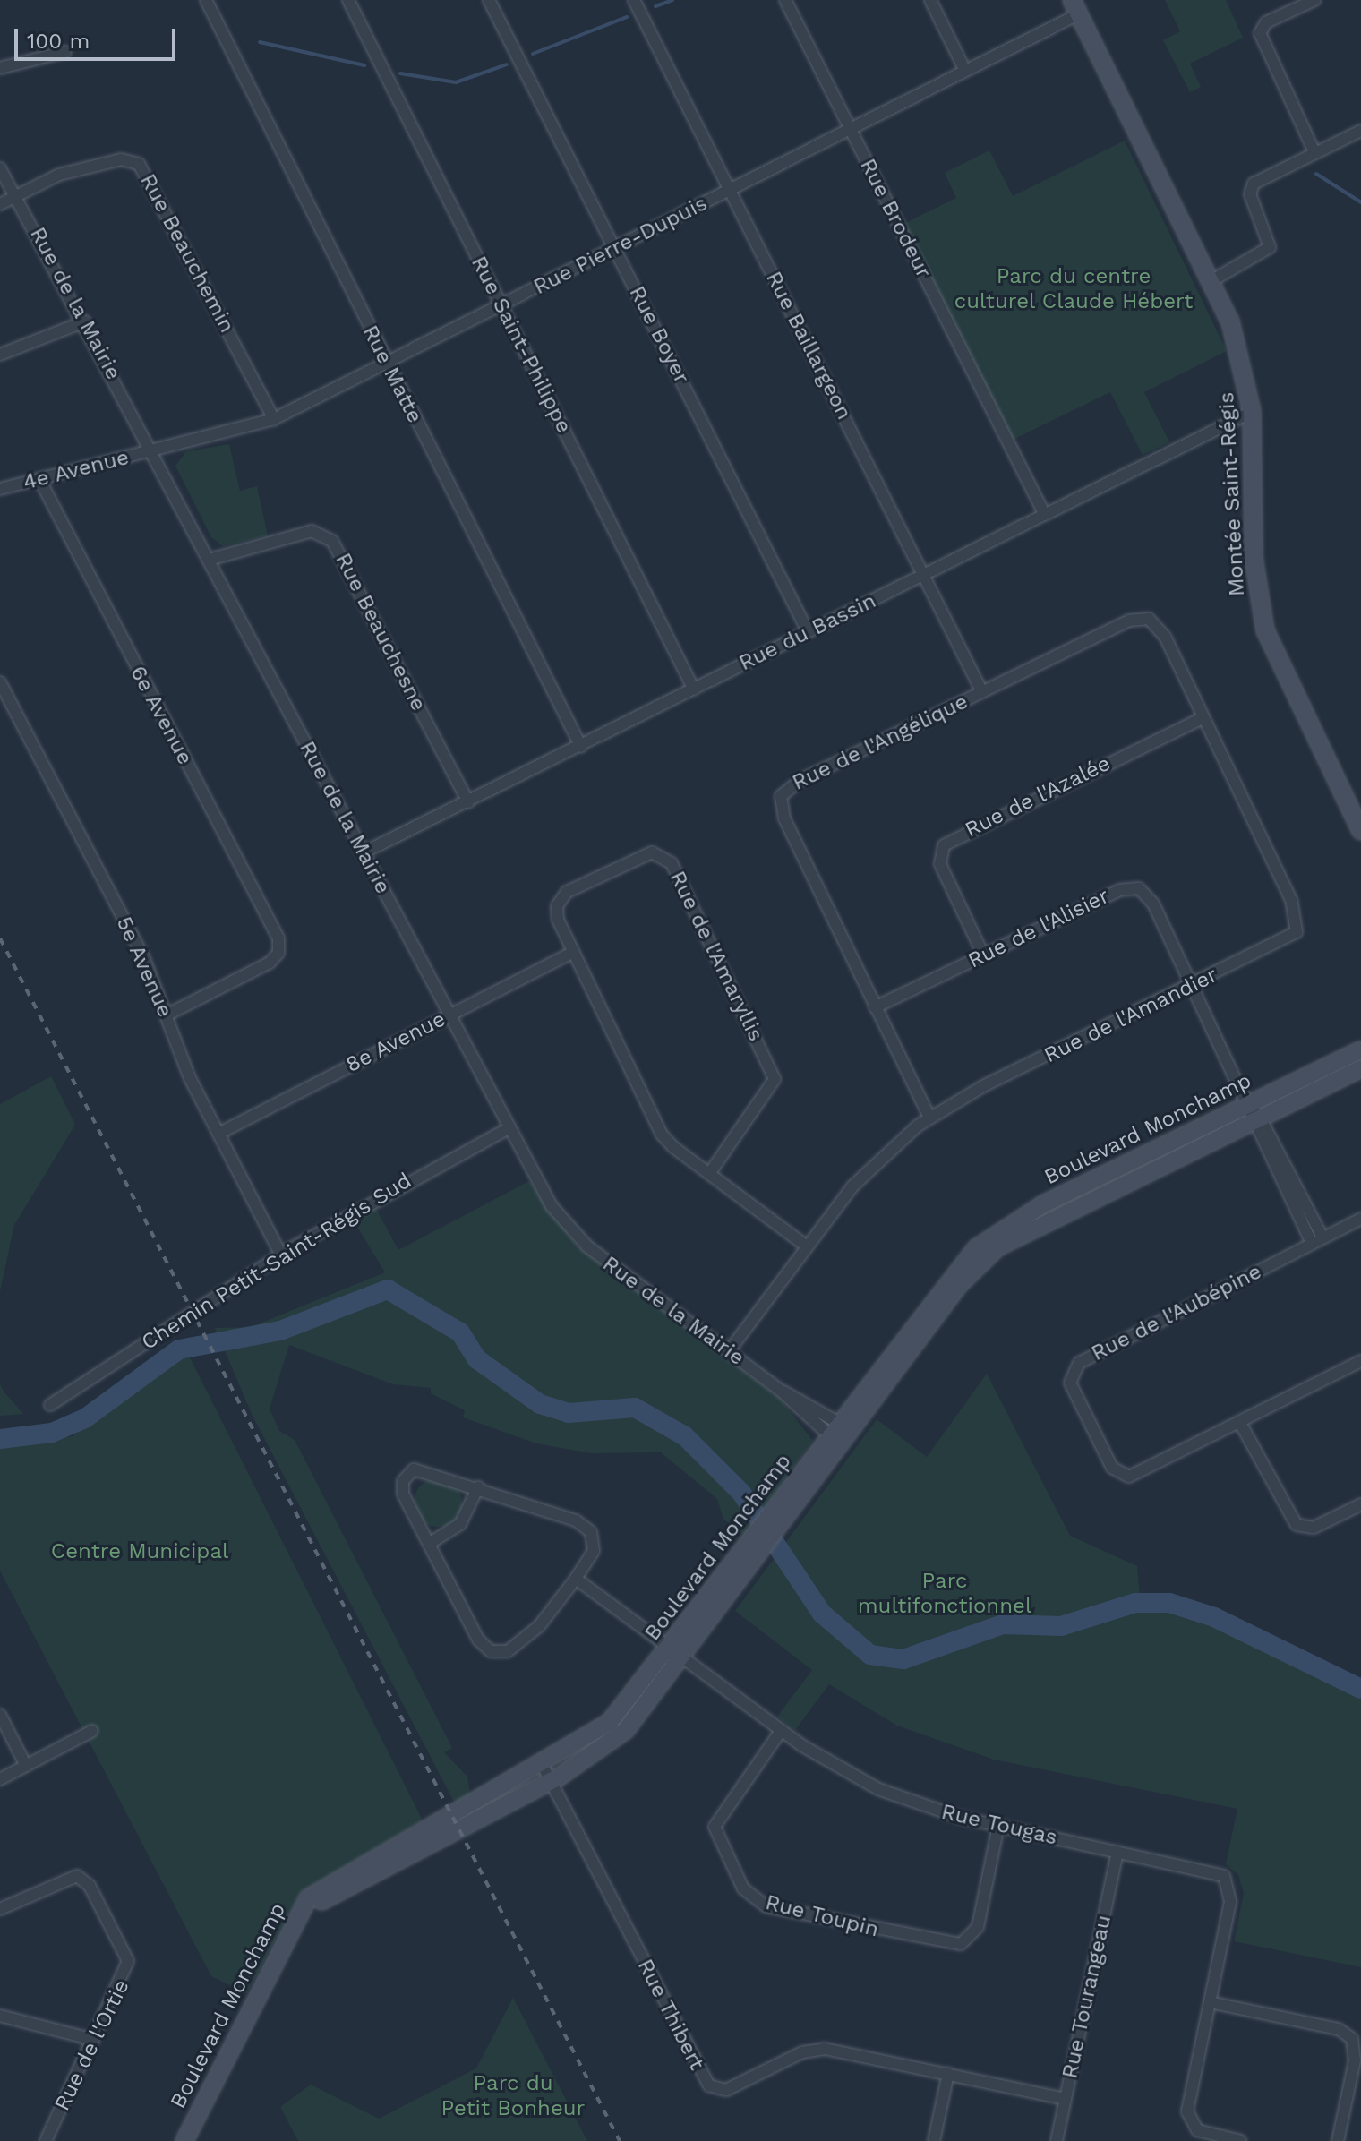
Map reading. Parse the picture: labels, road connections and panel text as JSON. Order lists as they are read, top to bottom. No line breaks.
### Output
{"streets":{"street":["Rue Brodeur","Rue Pierre-Dupuis","Rue Beauchemin","Rue de la Mairie","Rue Boyer","Rue Saint-Philippe","Rue Baillargeon","Rue Matte","4e Avenue","Montée Saint-Régis","Rue Beauchesne","Rue du Bassin","6e Avenue","Rue de l'Angélique","Rue de l'Azalée","Rue de l'Alisier","Rue de l'Amaryllis","5e Avenue","Rue de l'Amandier","8e Avenue","Boulevard Monchamp","Chemin Petit-Saint-Régis Sud","Rue de l'Aubépine","Rue Tougas","Rue Toupin","Rue Tourangeau","Rue Thibert","Rue de l'Ortie"]},"crossings":[["Rue Brodeur","Rue Pierre-Dupuis"],["Rue Brodeur","Rue du Bassin"],["Rue Pierre-Dupuis","Rue Beauchemin"],["Rue Pierre-Dupuis","Rue de la Mairie"],["Rue Pierre-Dupuis","Rue Boyer"],["Rue Pierre-Dupuis","Rue Saint-Philippe"],["Rue Pierre-Dupuis","Rue Baillargeon"],["Rue Pierre-Dupuis","Rue Matte"],["Rue Pierre-Dupuis","4e Avenue"],["Rue Pierre-Dupuis","Montée Saint-Régis"],["Rue Beauchemin","Rue de la Mairie"],["Rue de la Mairie","4e Avenue"],["Rue de la Mairie","Rue Beauchesne"],["Rue de la Mairie","Rue du Bassin"],["Rue de la Mairie","Rue de l'Amandier"],["Rue de la Mairie","8e Avenue"],["Rue de la Mairie","Boulevard Monchamp"],["Rue de la Mairie","Chemin Petit-Saint-Régis Sud"],["Rue Boyer","Rue du Bassin"],["Rue Saint-Philippe","Rue du Bassin"],["Rue Baillargeon","Rue du Bassin"],["Rue Baillargeon","Rue de l'Angélique"],["Rue Matte","Rue du Bassin"],["4e Avenue","6e Avenue"],["Montée Saint-Régis","Rue du Bassin"],["Rue Beauchesne","Rue du Bassin"],["6e Avenue","5e Avenue"],["Rue de l'Angélique","Rue de l'Alisier"],["Rue de l'Angélique","Rue de l'Amandier"],["Rue de l'Azalée","Rue de l'Alisier"],["Rue de l'Azalée","Rue de l'Amandier"],["Rue de l'Alisier","Rue de l'Amandier"],["Rue de l'Alisier","Boulevard Monchamp"],["Rue de l'Alisier","Rue de l'Aubépine"],["Rue de l'Amaryllis","Rue de l'Amandier"],["Rue de l'Amaryllis","8e Avenue"],["5e Avenue","8e Avenue"],["5e Avenue","Chemin Petit-Saint-Régis Sud"],["Boulevard Monchamp","Rue Tougas"],["Boulevard Monchamp","Rue Thibert"],["Rue Tougas","Rue Toupin"],["Rue Tougas","Rue Tourangeau"],["Rue Tourangeau","Rue Thibert"]],"parks":["Parc du centre culturel Claude Hébert","Centre Municipal","Parc multifonctionnel","Parc du Petit Bonheur"],"scale_bar":"100 m"}
